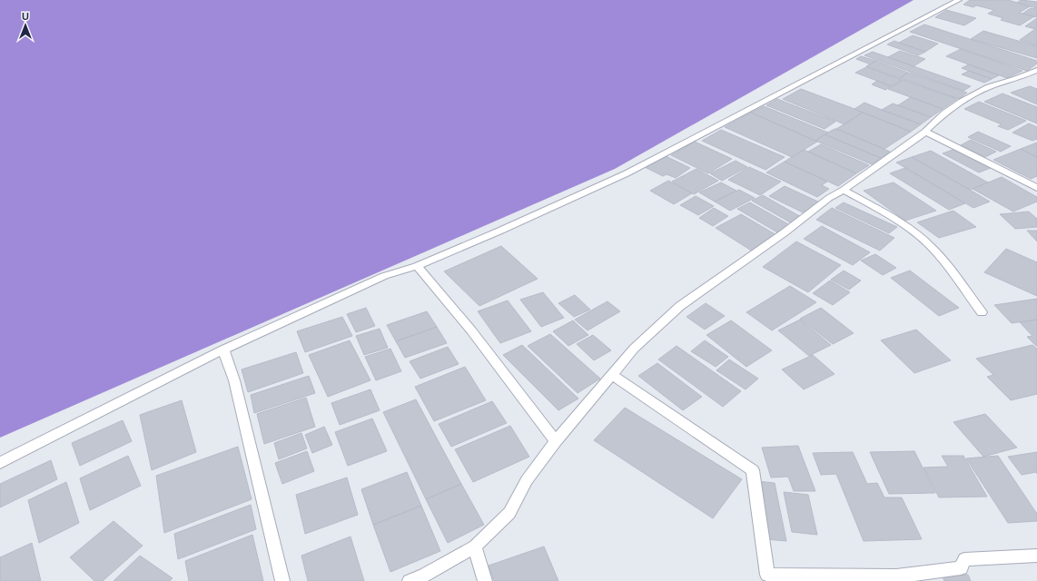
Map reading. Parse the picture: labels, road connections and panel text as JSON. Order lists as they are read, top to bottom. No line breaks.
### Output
{"north":"top"}
